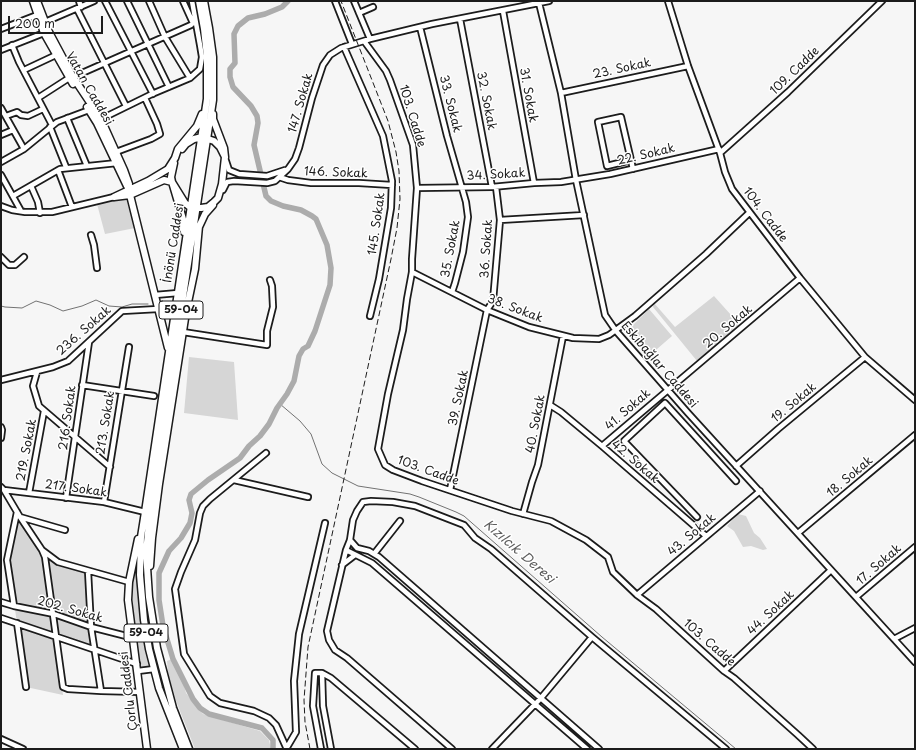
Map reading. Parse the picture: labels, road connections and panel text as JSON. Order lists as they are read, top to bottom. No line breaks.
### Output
{"streets":{"main road":["Vatan Caddesi","İnönü Caddesi","59-04","Çorlu Caddesi"],"street":["23. Sokak","109. Cadde","31. Sokak","32. Sokak","147. Sokak","33. Sokak","103. Cadde","22. Sokak","146. Sokak","34. Sokak","104. Cadde","145. Sokak","35. Sokak","36. Sokak","38. Sokak","20. Sokak","236. Sokak","Eskibağlar Caddesi","39. Sokak","19. Sokak","41. Sokak","216. Sokak","213. Sokak","40. Sokak","219. Sokak","42. Sokak","18. Sokak","217. Sokak","43. Sokak","17. Sokak","202. Sokak","44. Sokak"]},"crossings":[["23. Sokak","104. Cadde"],["23. Sokak","Eskibağlar Caddesi"],["109. Cadde","22. Sokak"],["109. Cadde","104. Cadde"],["Vatan Caddesi","İnönü Caddesi"],["Vatan Caddesi","236. Sokak"],["31. Sokak","147. Sokak"],["31. Sokak","34. Sokak"],["32. Sokak","147. Sokak"],["32. Sokak","34. Sokak"],["32. Sokak","36. Sokak"],["147. Sokak","33. Sokak"],["147. Sokak","103. Cadde"],["147. Sokak","146. Sokak"],["147. Sokak","145. Sokak"],["147. Sokak","Eskibağlar Caddesi"],["33. Sokak","34. Sokak"],["33. Sokak","35. Sokak"],["103. Cadde","34. Sokak"],["103. Cadde","38. Sokak"],["103. Cadde","39. Sokak"],["103. Cadde","40. Sokak"],["103. Cadde","43. Sokak"],["103. Cadde","44. Sokak"],["22. Sokak","34. Sokak"],["22. Sokak","104. Cadde"],["22. Sokak","Eskibağlar Caddesi"],["146. Sokak","145. Sokak"],["34. Sokak","35. Sokak"],["34. Sokak","36. Sokak"],["34. Sokak","Eskibağlar Caddesi"],["104. Cadde","20. Sokak"],["104. Cadde","19. Sokak"],["İnönü Caddesi","59-04"],["İnönü Caddesi","217. Sokak"],["İnönü Caddesi","Çorlu Caddesi"],["35. Sokak","38. Sokak"],["36. Sokak","38. Sokak"],["36. Sokak","39. Sokak"],["38. Sokak","Eskibağlar Caddesi"],["38. Sokak","39. Sokak"],["38. Sokak","40. Sokak"],["59-04","217. Sokak"],["59-04","Çorlu Caddesi"],["20. Sokak","Eskibağlar Caddesi"],["20. Sokak","41. Sokak"],["236. Sokak","216. Sokak"],["Eskibağlar Caddesi","19. Sokak"],["Eskibağlar Caddesi","41. Sokak"],["Eskibağlar Caddesi","18. Sokak"],["Eskibağlar Caddesi","43. Sokak"],["Eskibağlar Caddesi","17. Sokak"],["Eskibağlar Caddesi","44. Sokak"],["41. Sokak","42. Sokak"],["216. Sokak","217. Sokak"],["213. Sokak","217. Sokak"],["40. Sokak","42. Sokak"],["219. Sokak","217. Sokak"],["42. Sokak","43. Sokak"],["217. Sokak","Çorlu Caddesi"],["202. Sokak","Çorlu Caddesi"]],"water":["Kızılcık Deresi"],"scale_bar":"200 m"}
